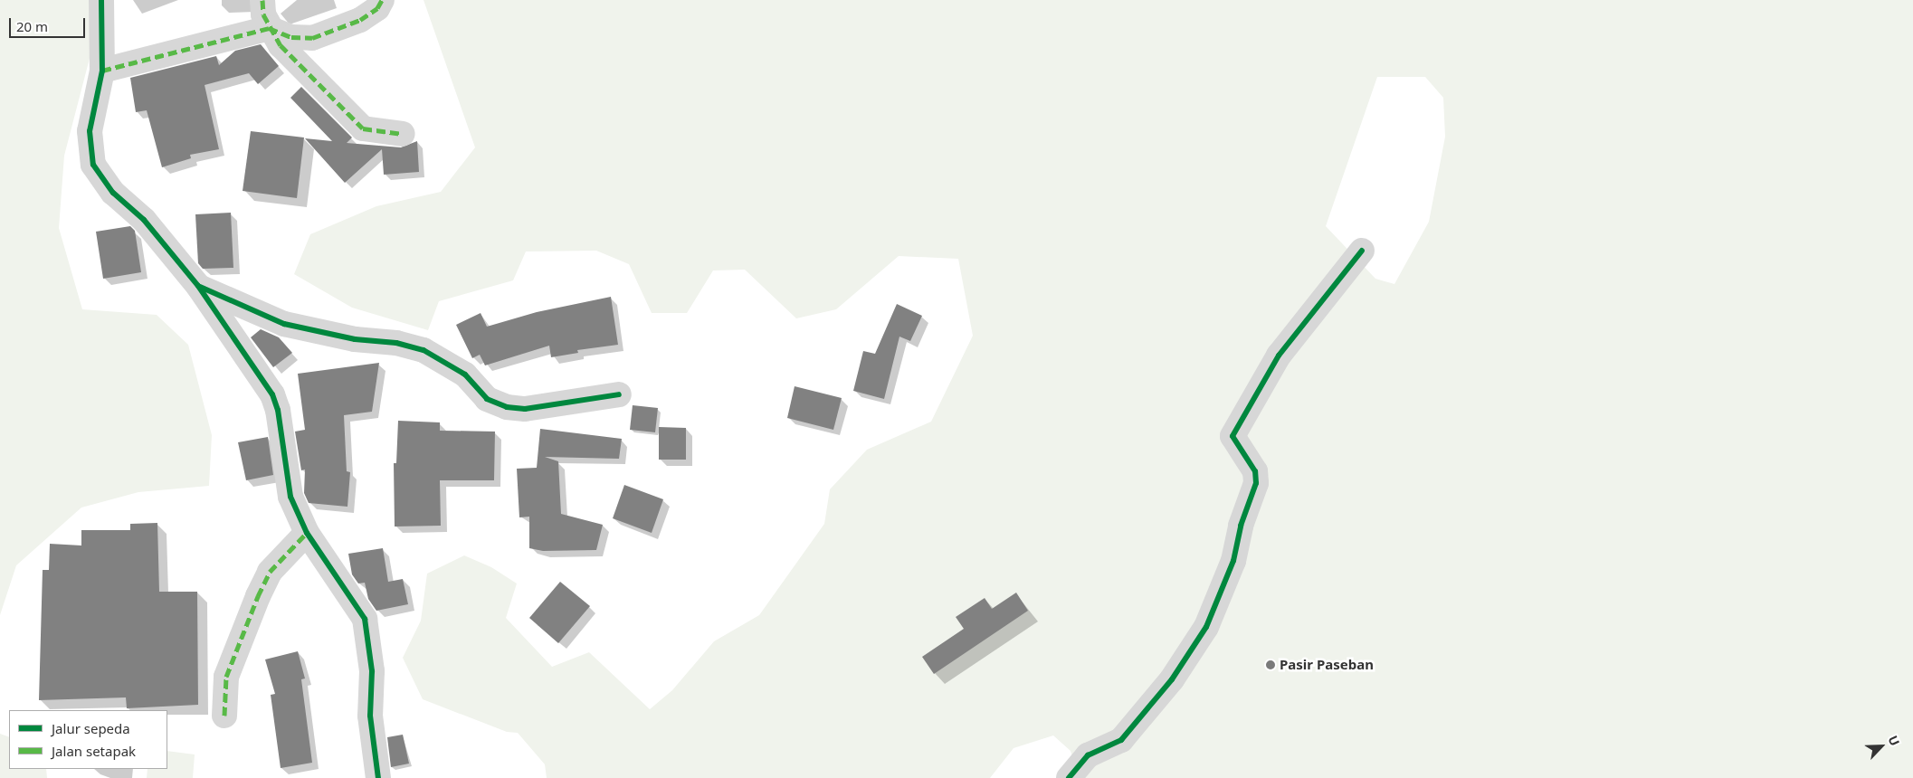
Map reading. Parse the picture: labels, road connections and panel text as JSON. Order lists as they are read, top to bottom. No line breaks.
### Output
{"places":["Pasir Paseban"],"legend":["Jalur sepeda","Jalan setapak"],"scale_bar":"20 m","north":"top right"}
